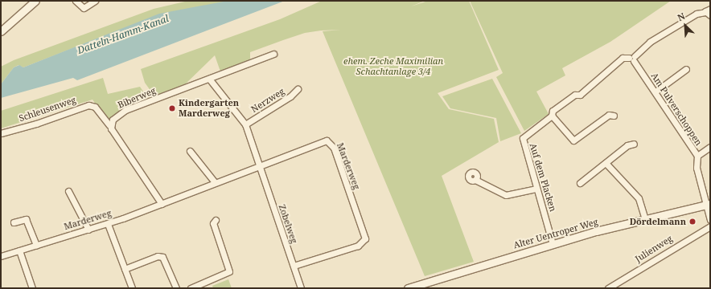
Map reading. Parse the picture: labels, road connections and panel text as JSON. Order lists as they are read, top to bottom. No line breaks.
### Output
{"streets":{"street":["Biberweg","Nerzweg","Schleusenweg","Am Pulverschoppen","Marderweg","Auf dem Placken","Zobelweg","Alter Uentroper Weg","Julienweg"]},"crossings":[["Biberweg","Schleusenweg"],["Am Pulverschoppen","Auf dem Placken"],["Am Pulverschoppen","Alter Uentroper Weg"],["Marderweg","Zobelweg"],["Auf dem Placken","Alter Uentroper Weg"]],"water":["Datteln-Hamm-Kanal"],"parks":["ehem. Zeche Maximilian Schachtanlage 3/4"],"places":["Kindergarten Marderweg","Dördelmann"],"north":"top left"}
